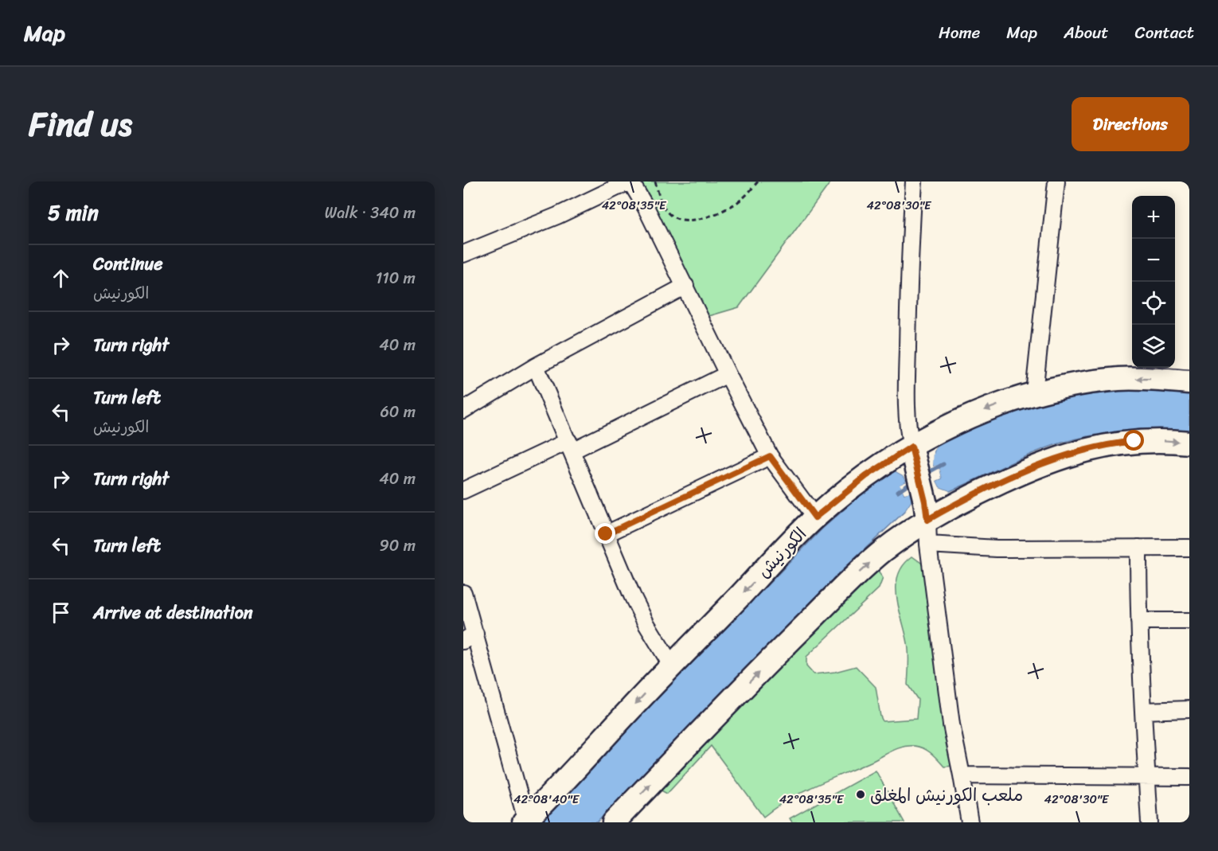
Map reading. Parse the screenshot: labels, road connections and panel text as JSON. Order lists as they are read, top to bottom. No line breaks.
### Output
{"streets":{"main road":["الكورنيش"]},"places":["ملعب الكورنيش المغلق"],"page":{"header":"Map","nav":["Home","Map","About","Contact"],"title":"Find us","buttons":"Directions","heading":["5 min","Walk · 340 m"],"map_buttons":["+","−"],"list":[["Continue","الكورنيش","110 m"],["Turn right","40 m"],["Turn left","الكورنيش","60 m"],["Turn right","40 m"],["Turn left","90 m"],"Arrive at destination"]},"coordinates":["42°08'35\"E","42°08'30\"E","42°08'40\"E"]}
